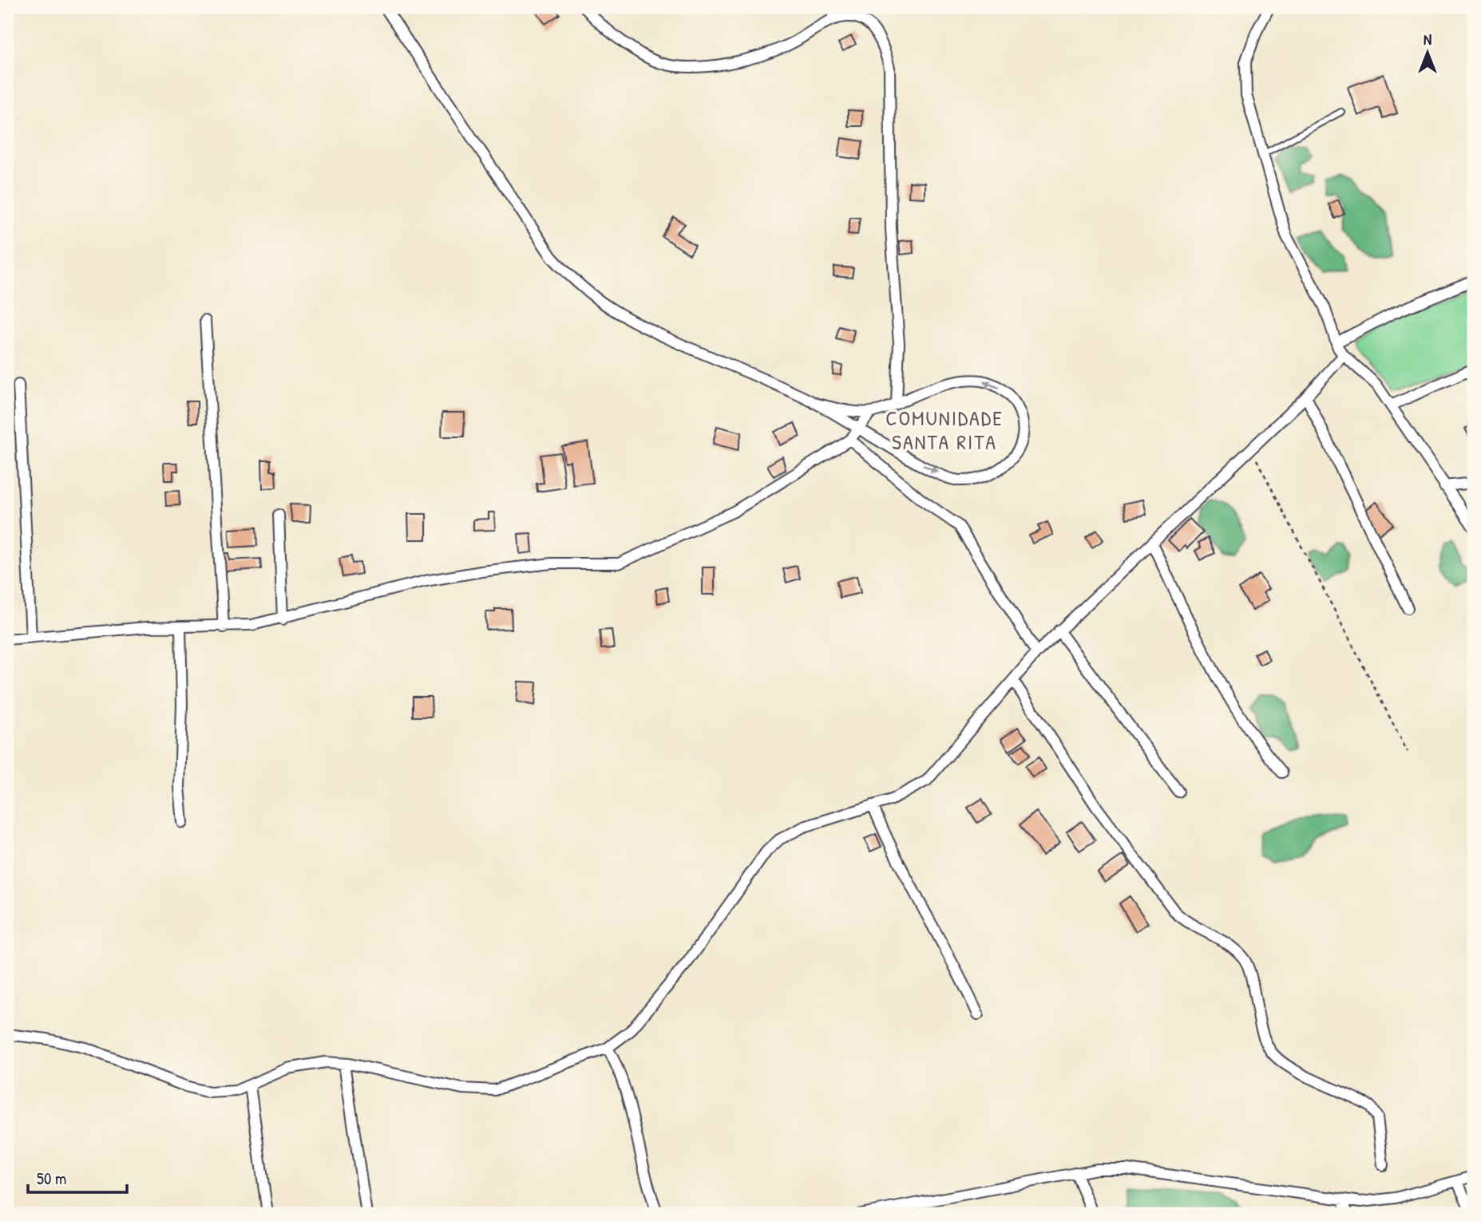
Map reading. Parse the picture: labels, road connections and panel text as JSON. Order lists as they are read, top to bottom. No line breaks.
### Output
{"districts":["COMUNIDADE SANTA RITA"],"scale_bar":"50 m","north":"top"}
